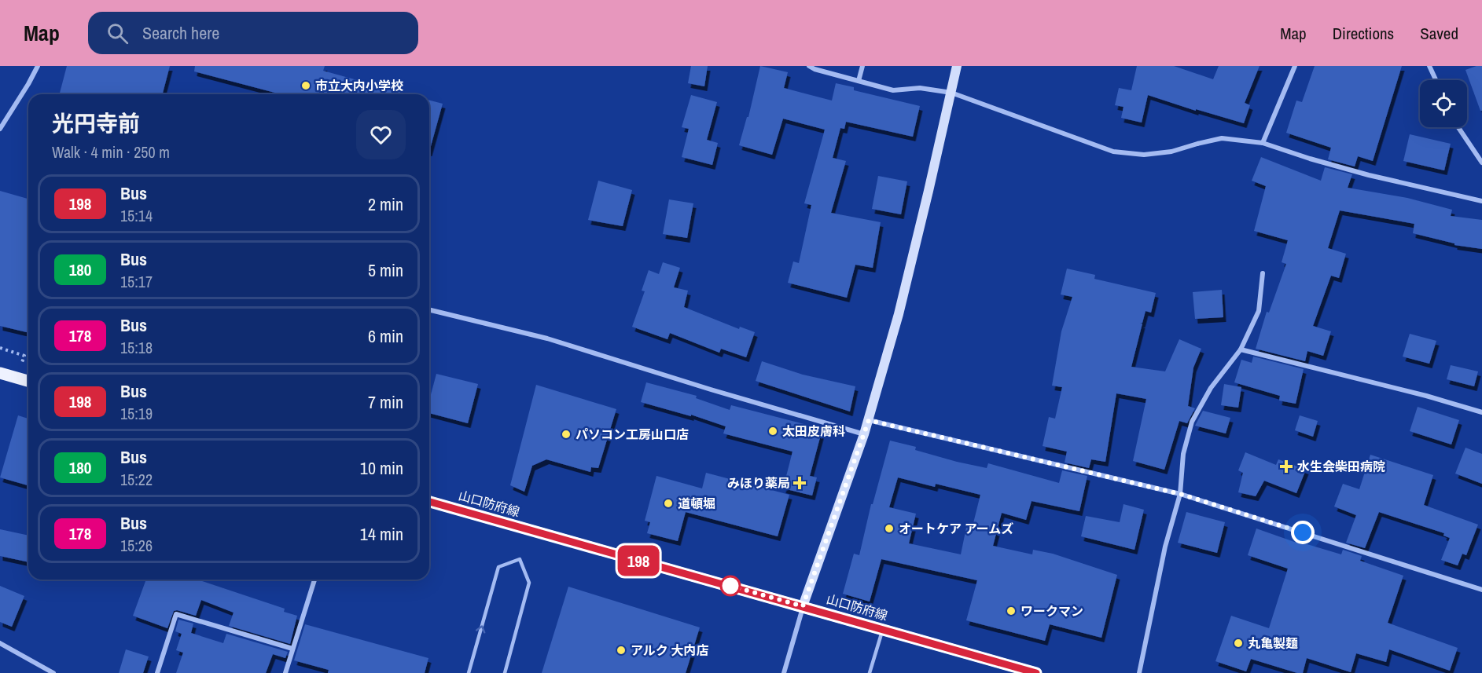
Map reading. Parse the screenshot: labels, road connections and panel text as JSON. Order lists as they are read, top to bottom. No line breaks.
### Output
{"streets":{"main road":["山口防府線"]},"places":{"other":["市立大内小学校","太田皮膚科","パソコン工房山口店","道頓堀","オートケア アームズ","ワークマン","丸亀製麺","アルク 大内店"],"health":["水生会柴田病院","みほり薬局"]},"lines":["bus line 198"],"page":{"header":"Map","search":"Search here","nav":["Map","Directions","Saved"],"on_map":"198","heading":["光円寺前","Walk · 4 min · 250 m"],"list":[{"mark":"198","name":"Bus","note":"15:14","value":"2 min"},{"mark":"180","name":"Bus","note":"15:17","value":"5 min"},{"mark":"178","name":"Bus","note":"15:18","value":"6 min"},{"mark":"198","name":"Bus","note":"15:19","value":"7 min"},{"mark":"180","name":"Bus","note":"15:22","value":"10 min"},{"mark":"178","name":"Bus","note":"15:26","value":"14 min"}]}}
